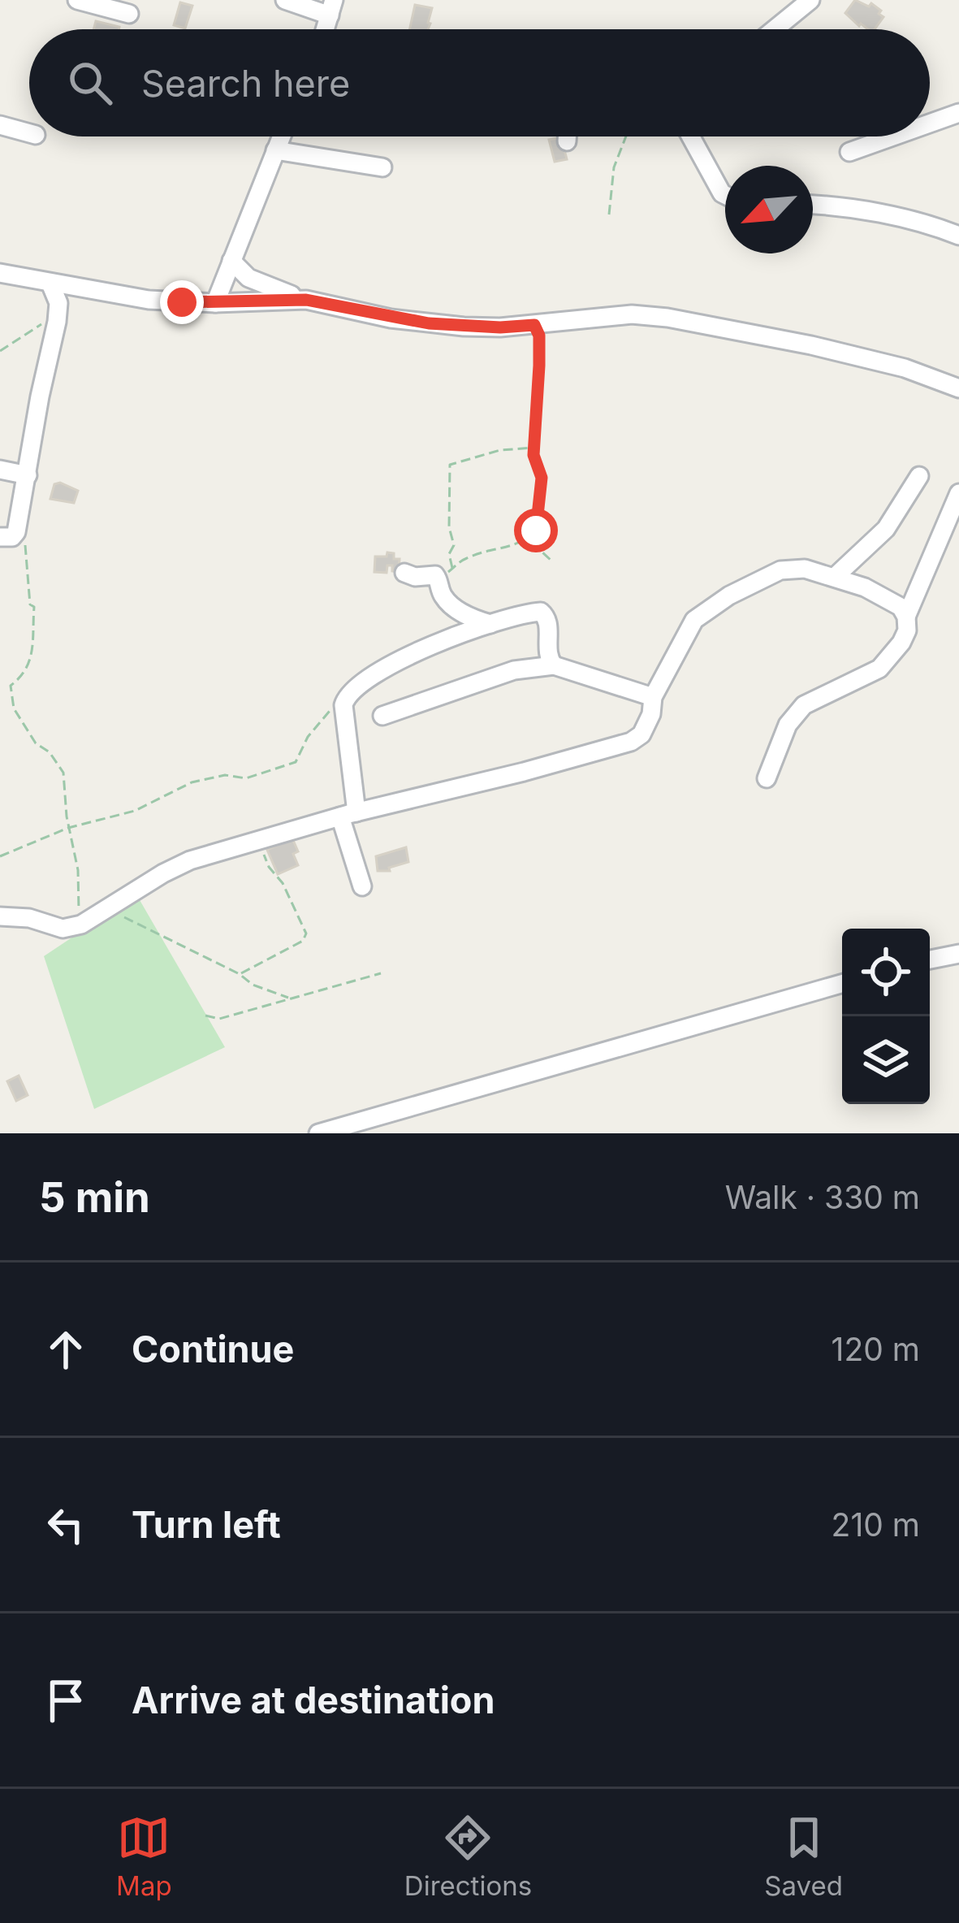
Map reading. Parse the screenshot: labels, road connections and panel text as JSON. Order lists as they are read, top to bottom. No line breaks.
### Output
{"north":"bottom left","page":{"search":"Search here","heading":["5 min","Walk · 330 m"],"list":[["Continue","120 m"],["Turn left","210 m"],"Arrive at destination"],"nav":["Map","Directions","Saved"]}}
